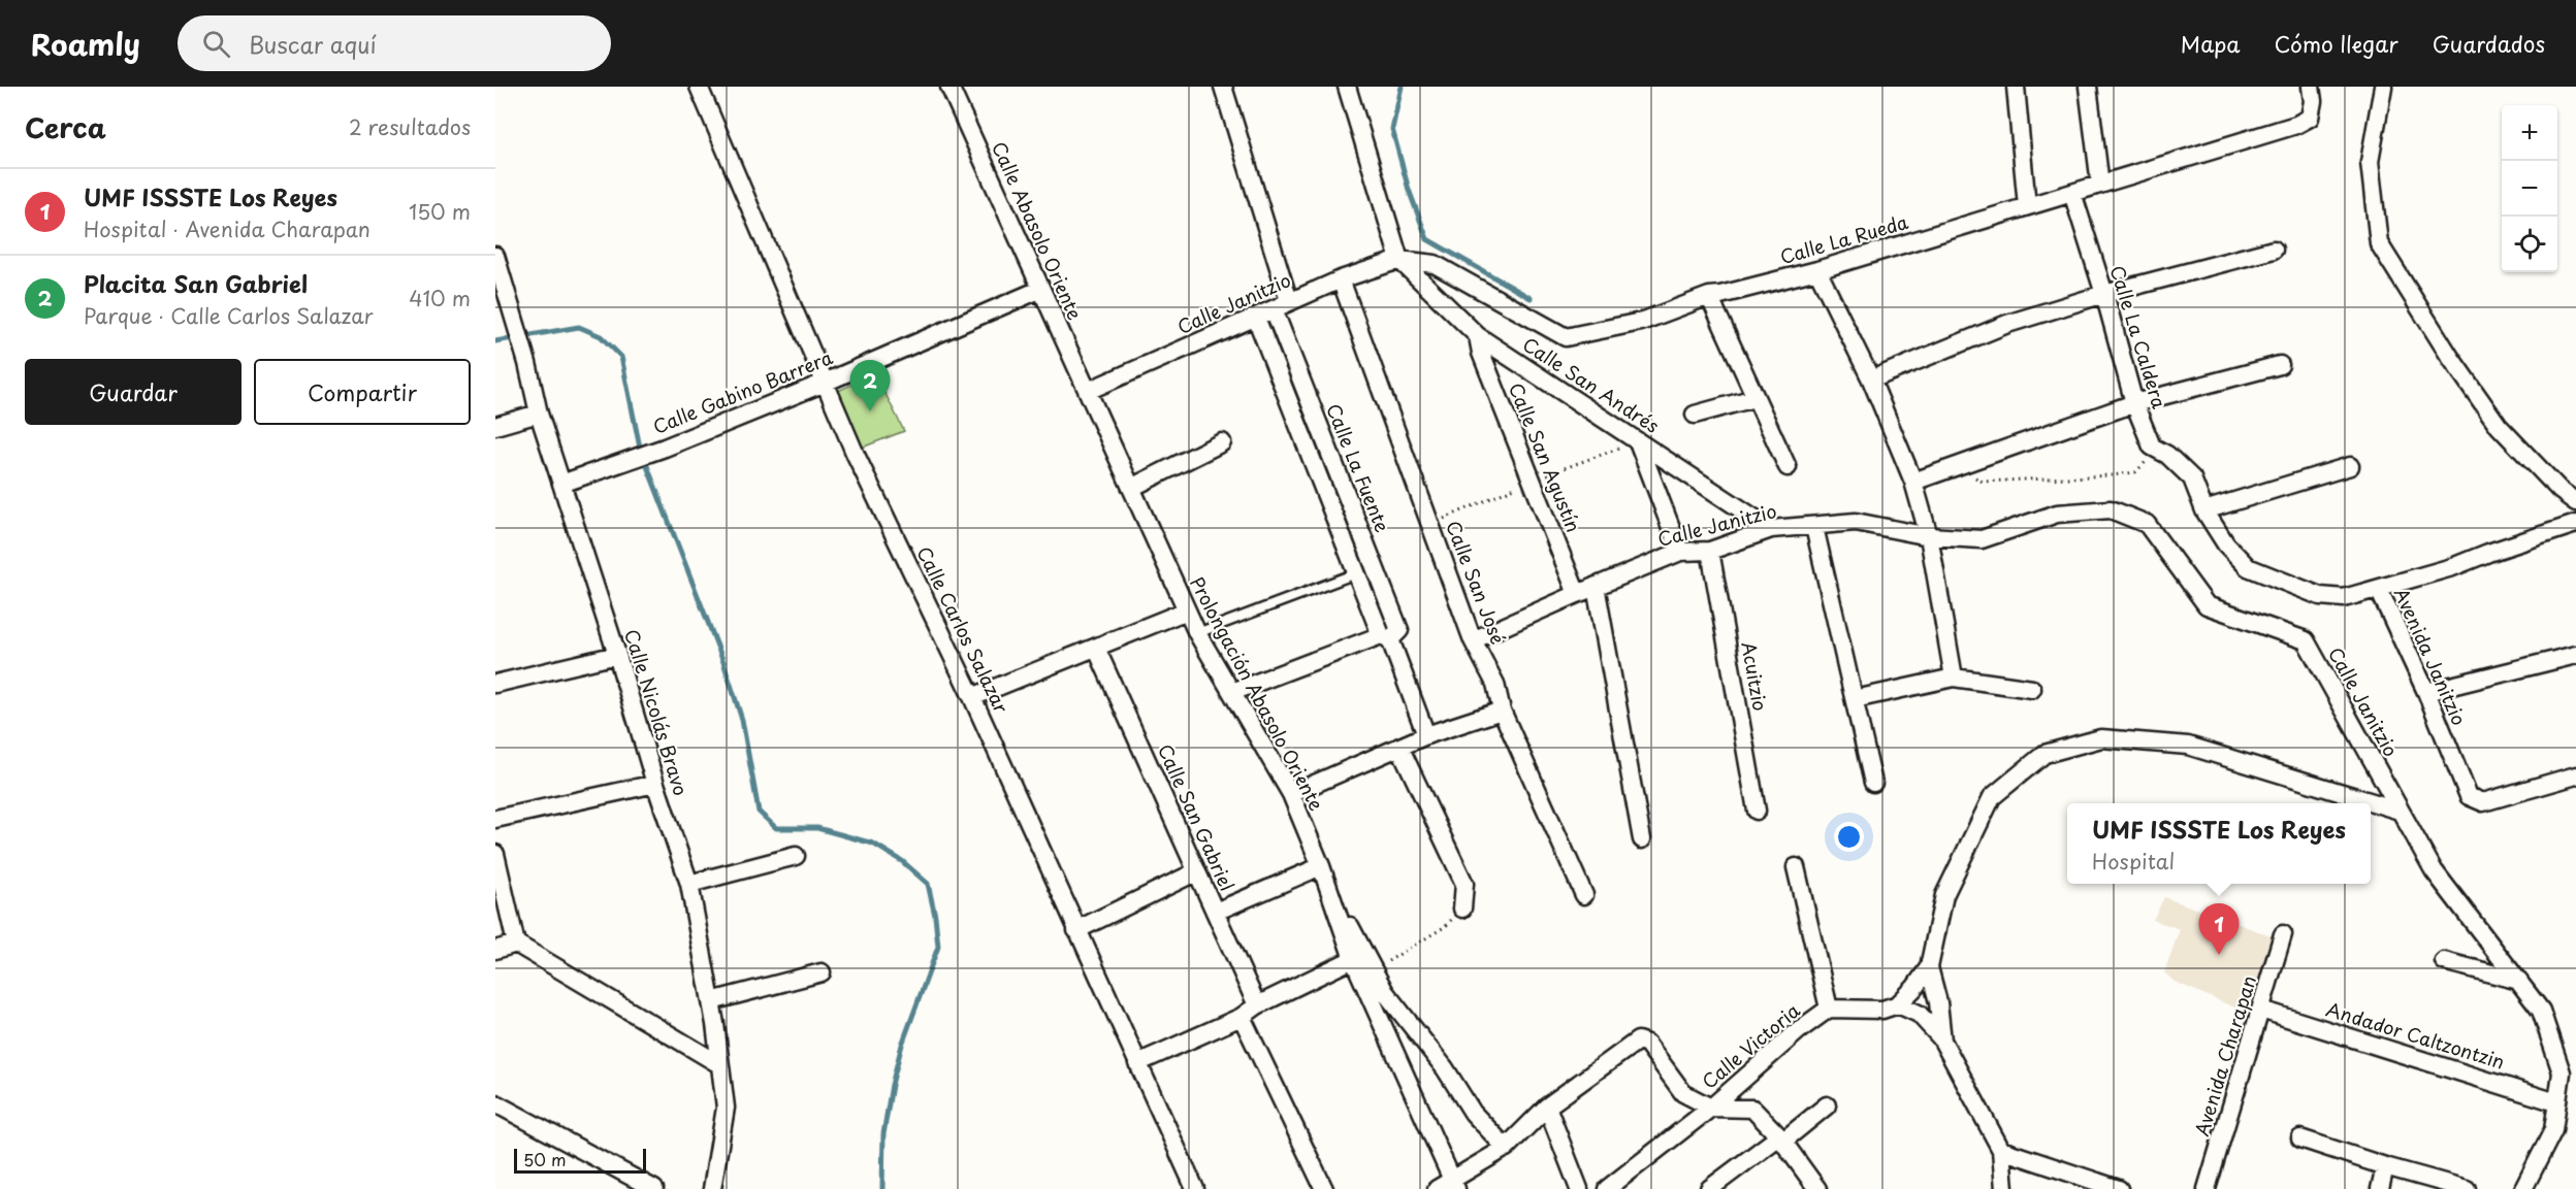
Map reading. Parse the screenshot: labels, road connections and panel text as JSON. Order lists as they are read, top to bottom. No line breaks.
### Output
{"streets":{"street":["Calle Abasolo Oriente","Calle La Rueda","Calle Janitzio","Calle La Caldera","Calle San Andrés","Calle Gabino Barrera","Calle San Agustín","Calle La Fuente","Calle San José","Calle Carlos Salazar","Avenida Janitzio","Acuitzio","Prolongación Abasolo Oriente","Calle Nicolás Bravo","Calle San Gabriel","Andador Caltzontzin","Calle Victoria","Avenida Charapan"]},"crossings":[["Calle Abasolo Oriente","Calle Janitzio"],["Calle Abasolo Oriente","Calle Gabino Barrera"],["Calle Abasolo Oriente","Prolongación Abasolo Oriente"],["Calle La Rueda","Calle Janitzio"],["Calle La Rueda","Calle La Caldera"],["Calle La Rueda","Calle San Andrés"],["Calle Janitzio","Calle San Andrés"],["Calle Janitzio","Calle San Agustín"],["Calle Janitzio","Calle La Fuente"],["Calle Janitzio","Calle San José"],["Calle Janitzio","Acuitzio"],["Calle Janitzio","Prolongación Abasolo Oriente"],["Calle Janitzio","Andador Caltzontzin"],["Calle San Andrés","Calle San Agustín"],["Calle Gabino Barrera","Calle Carlos Salazar"],["Calle Gabino Barrera","Calle Nicolás Bravo"],["Andador Caltzontzin","Avenida Charapan"]],"scale_bar":"50 m","page":{"header":"Roamly","search":"Buscar aquí","nav":["Mapa","Cómo llegar","Guardados"],"heading":["Cerca","2 resultados"],"map_buttons":["+","−"],"list":[{"mark":"1","name":"UMF ISSSTE Los Reyes","note":"Hospital · Avenida Charapan","value":"150 m"},{"mark":"2","name":"Placita San Gabriel","note":"Parque · Calle Carlos Salazar","value":"410 m"}],"buttons":["Guardar","Compartir"],"pins":["2","1"],"popup":["UMF ISSSTE Los Reyes","Hospital"],"scale":"50 m"}}
